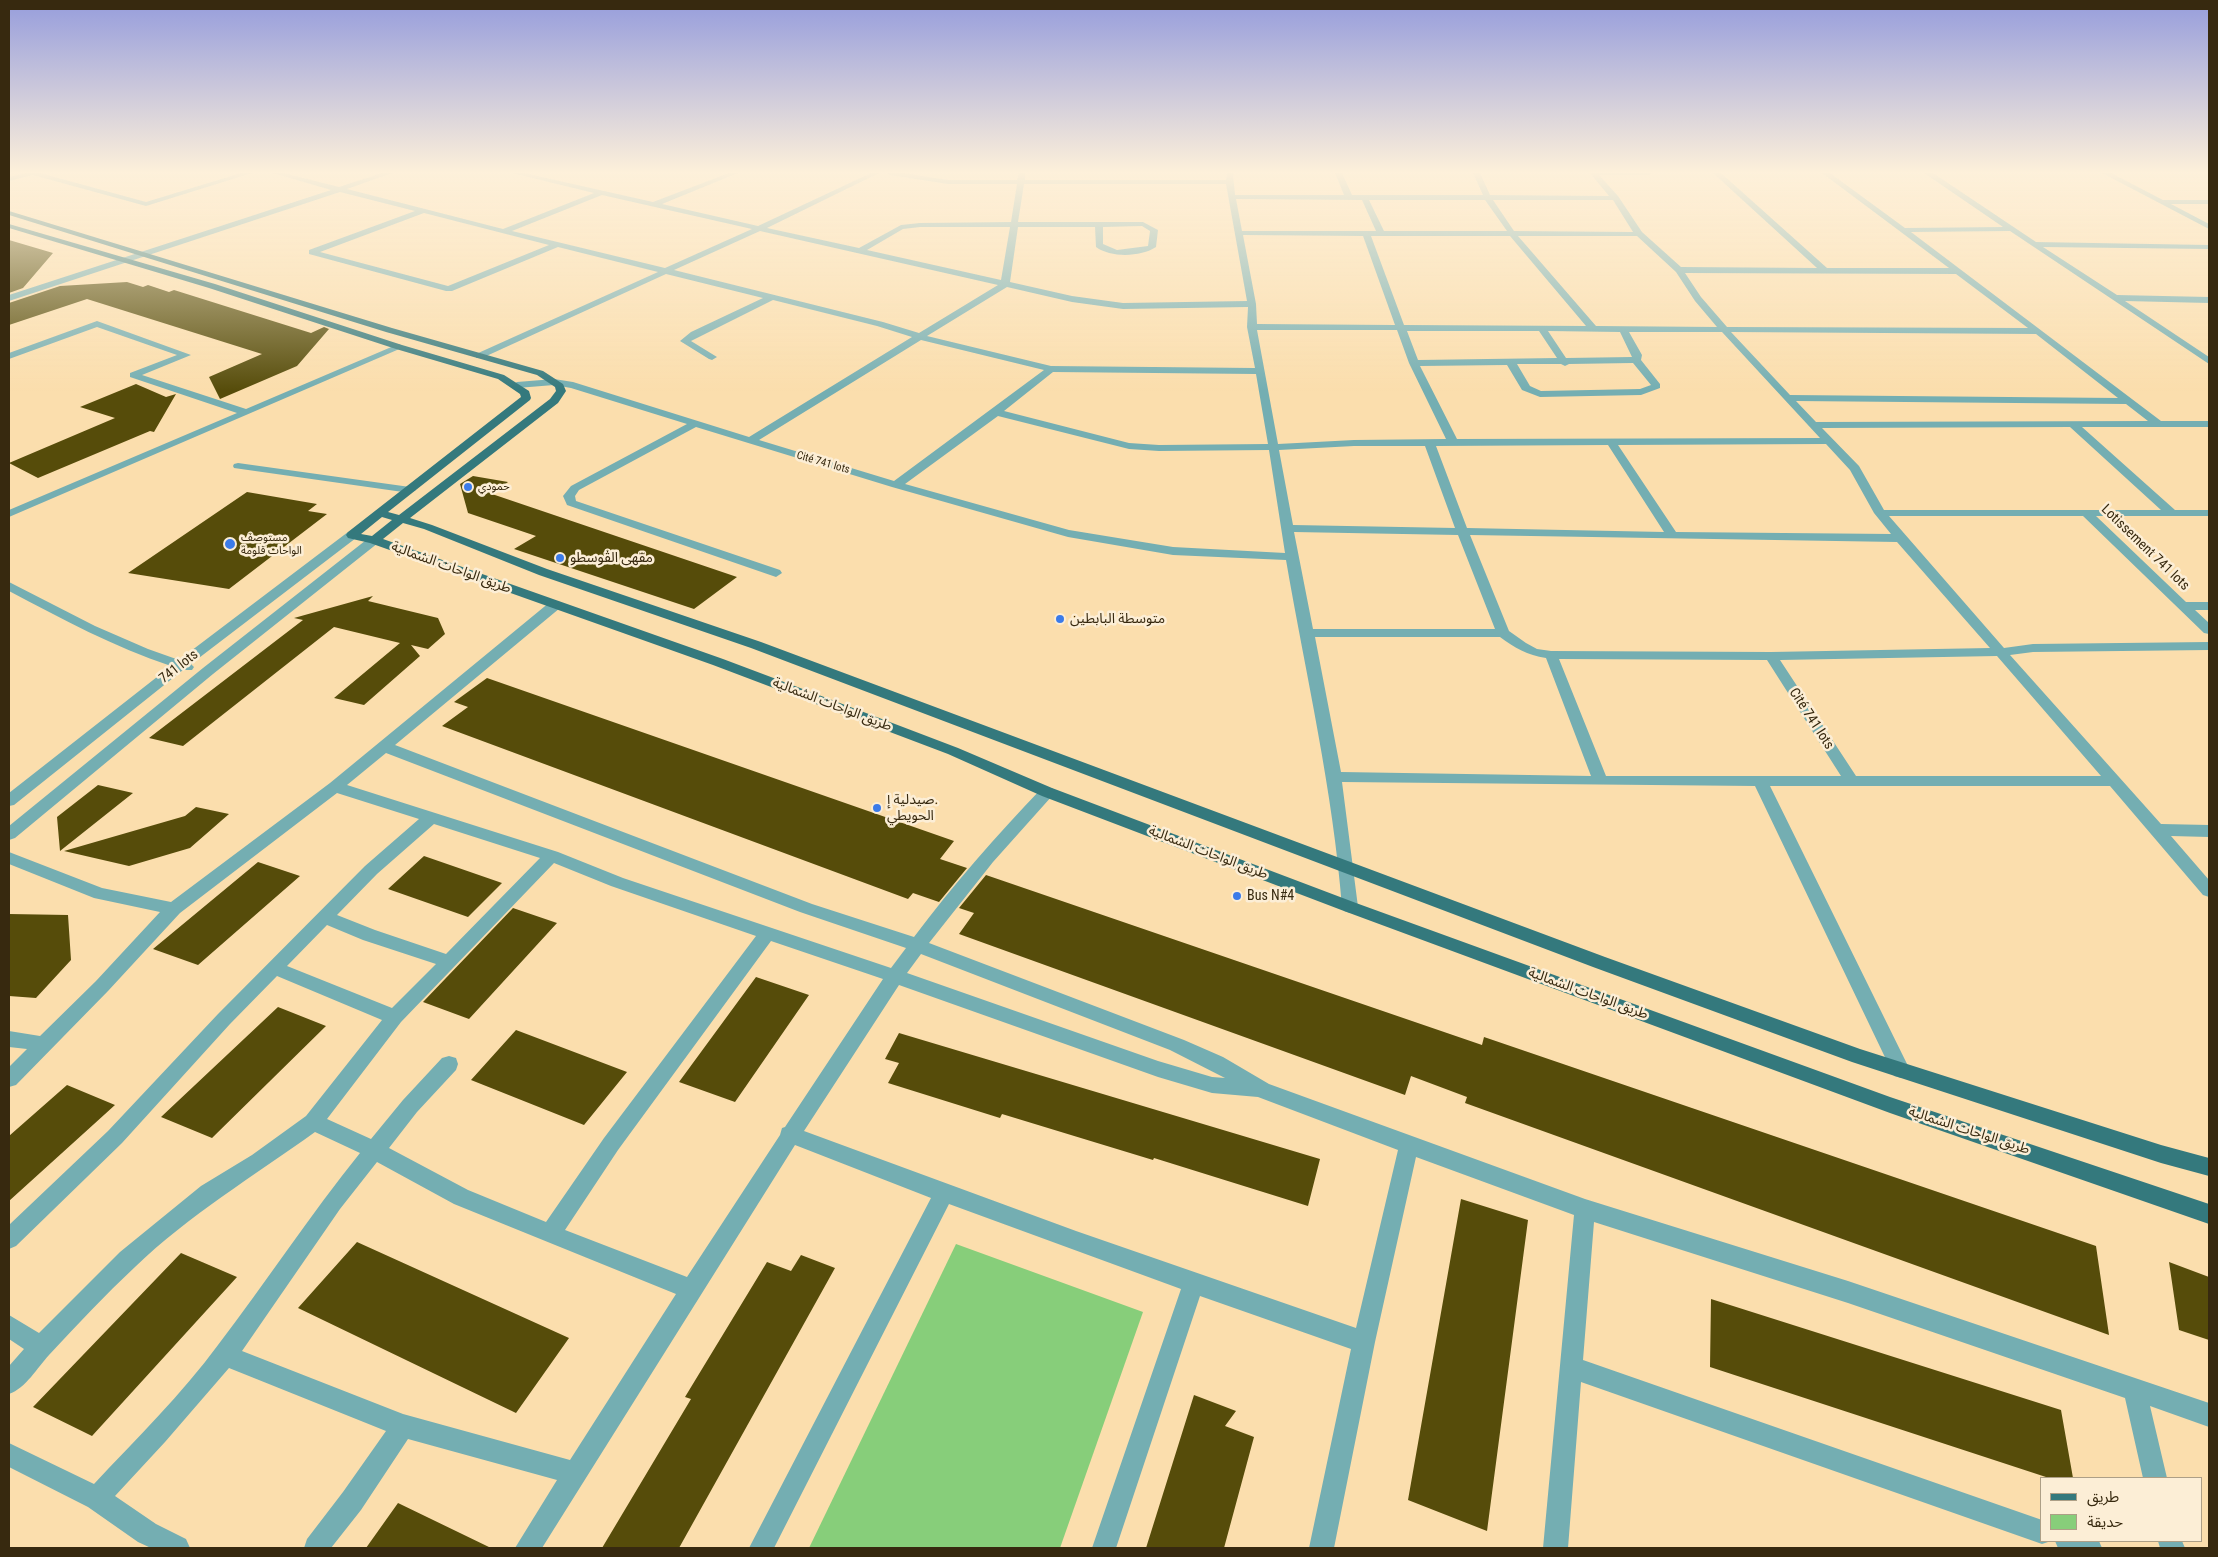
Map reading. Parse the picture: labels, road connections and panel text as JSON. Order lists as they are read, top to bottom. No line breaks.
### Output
{"streets":{"main road":["طريق الواحات الشمالية"],"street":["Cité 741 lots","Lotissement 741 lots","741 lots"]},"crossings":[["طريق الواحات الشمالية","741 lots"]],"places":["حمودي","مستوصف الواحات قلومة","مقهى الڨوسطو","متوسطة البابطين","صيدلية إ. الحويطي","Bus N#4"],"legend":["طريق","حديقة"]}
